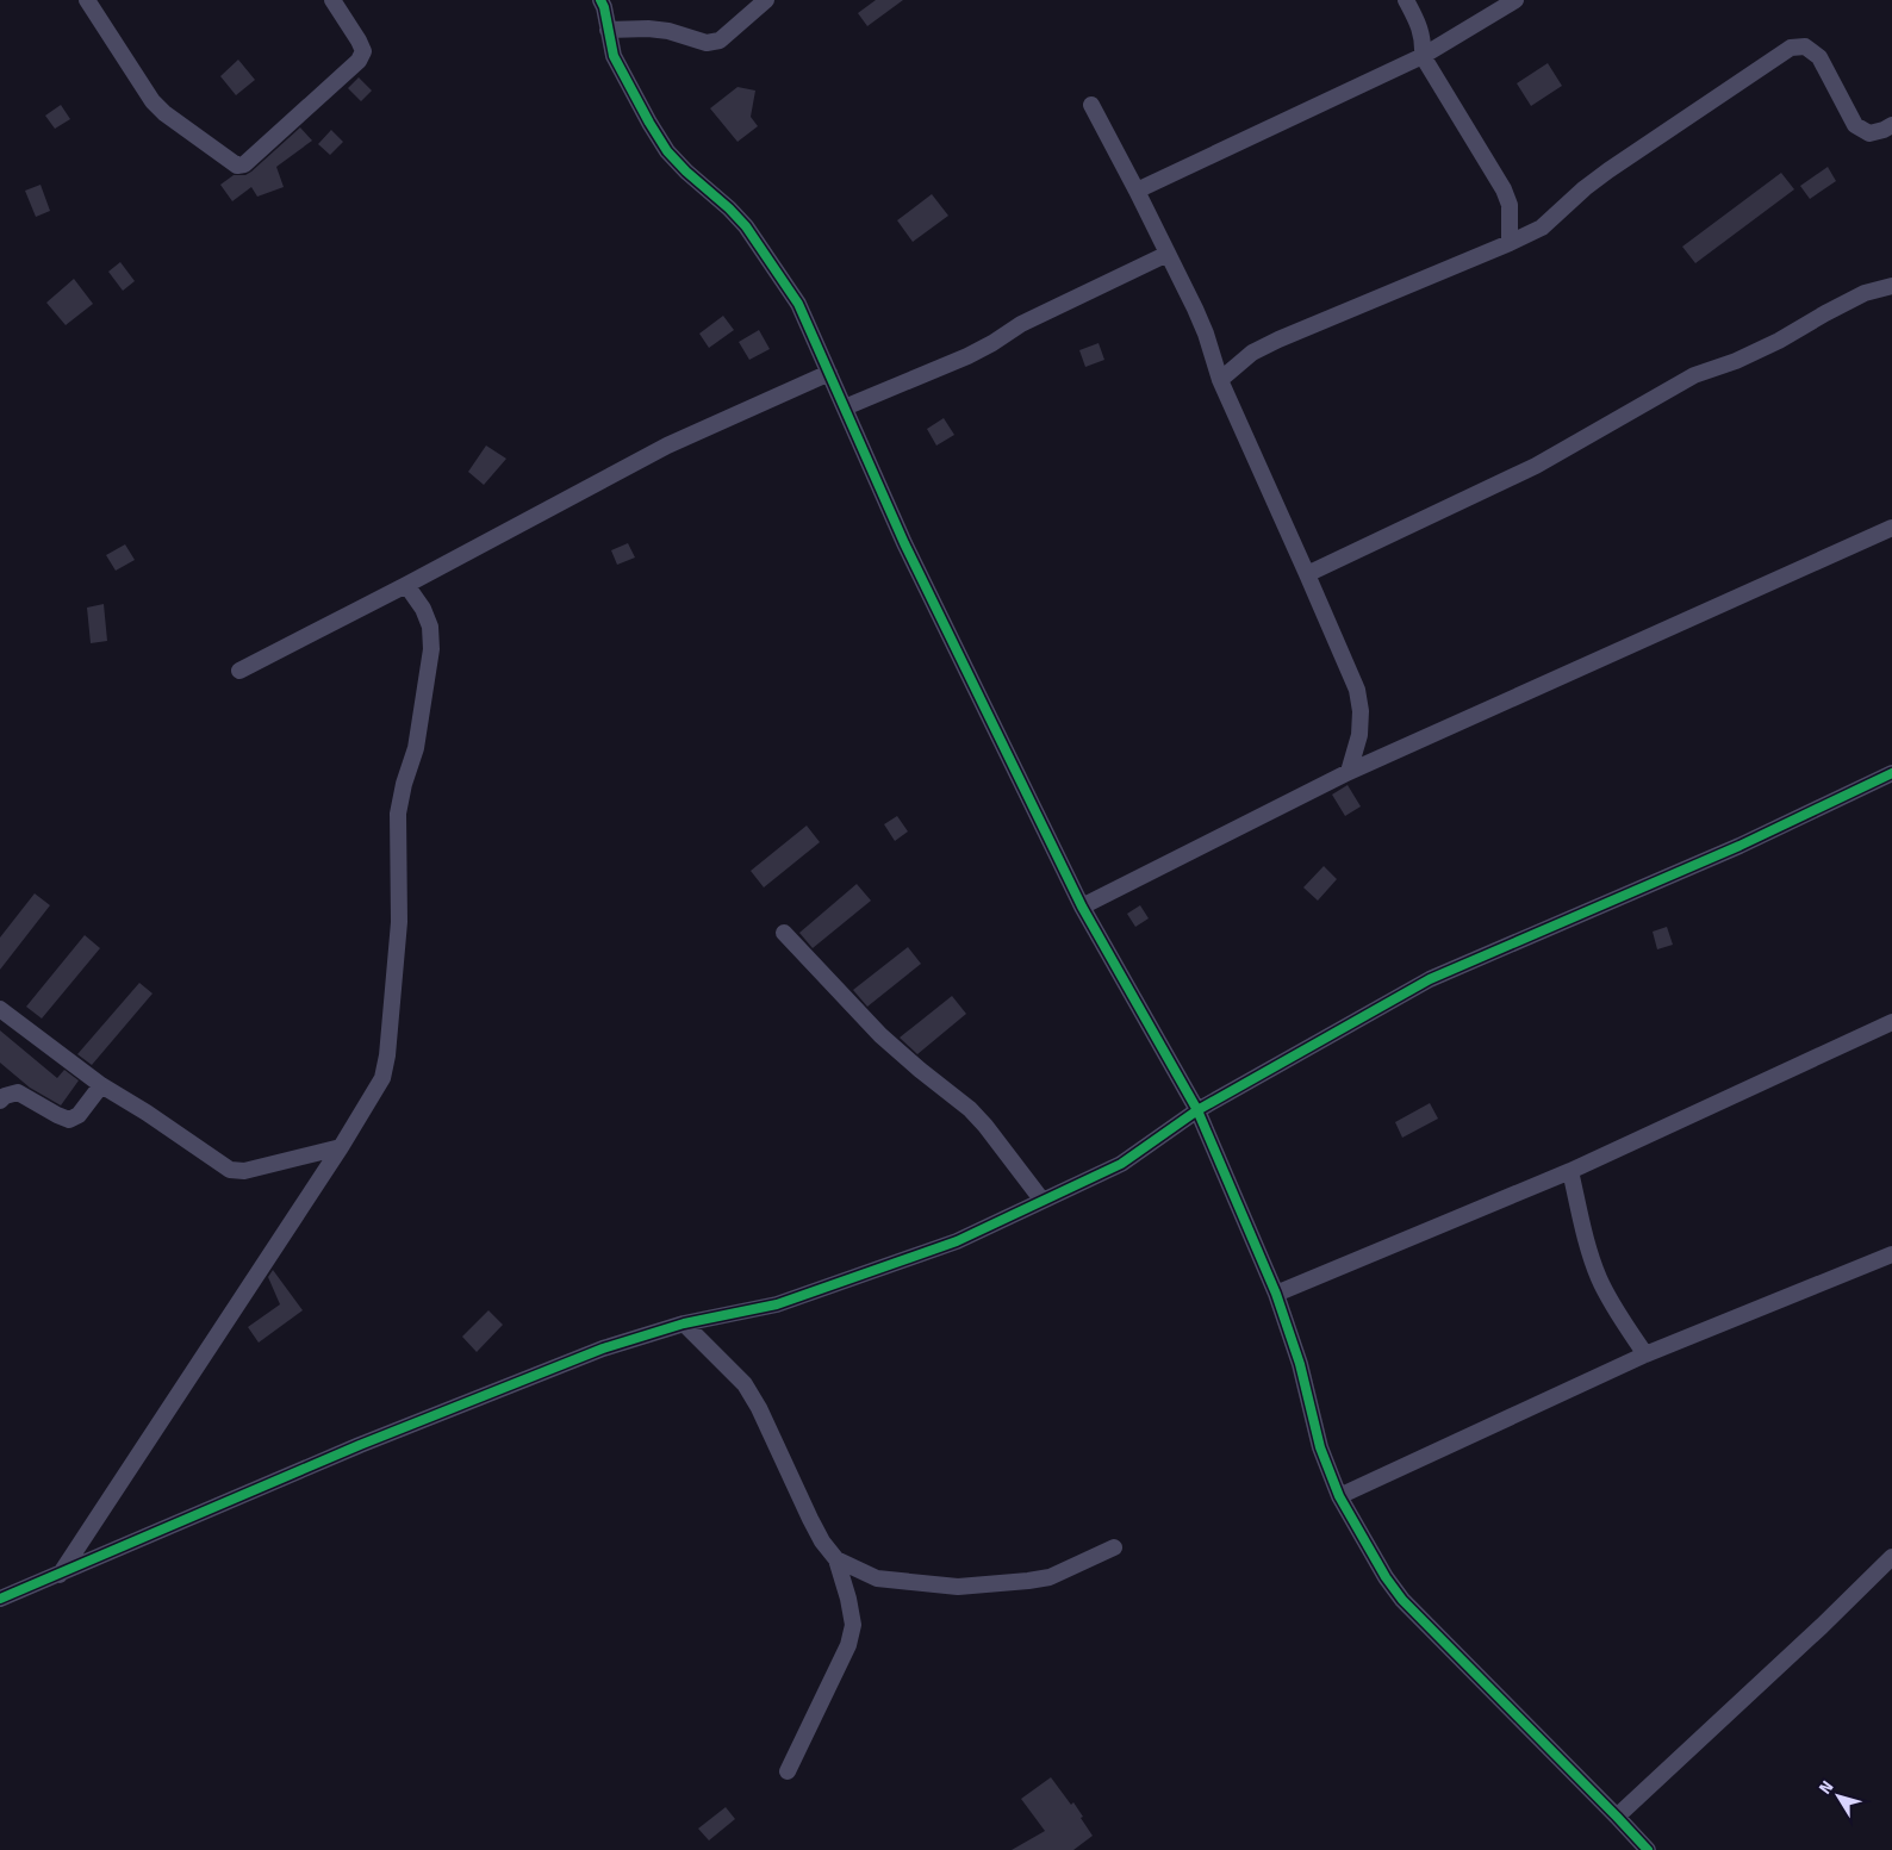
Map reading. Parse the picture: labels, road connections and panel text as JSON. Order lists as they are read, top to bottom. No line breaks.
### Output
{"north":"top left"}
